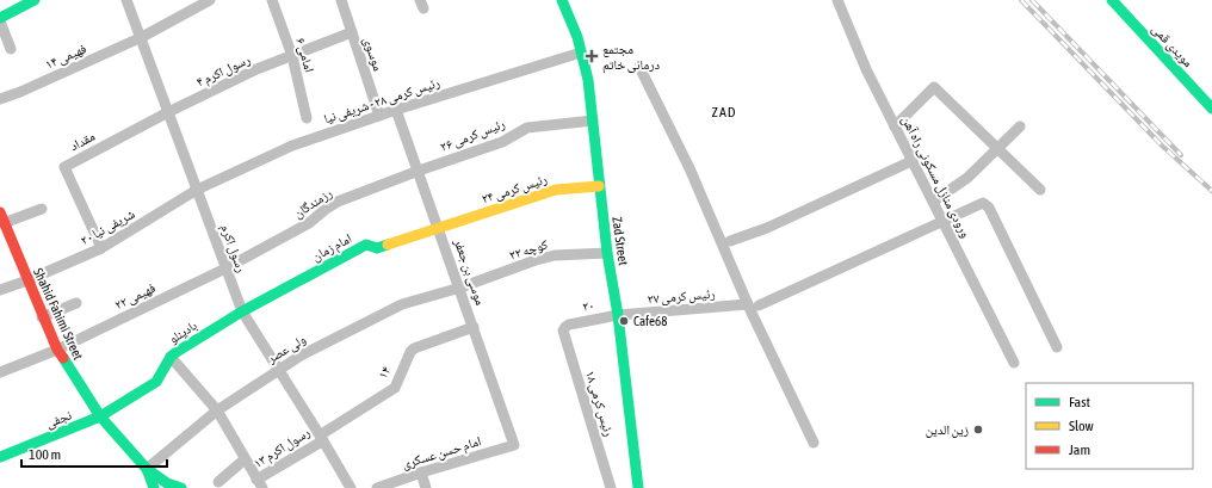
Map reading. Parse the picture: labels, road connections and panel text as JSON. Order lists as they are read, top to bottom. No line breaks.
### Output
{"streets":{"street":["مویدی قمی","موسوی","امامی ۶","فهیمی ۱۴","رسول اکرم ۴","رئیس کرمی ۲۸ - شریفی نیا","رئیس کرمی ۲۶","مقداد","ورودی منازل مسکونی راه آهن","رئیس کرمی ۲۴","رزمندگان","۲۰ شریفی نیا","Zad Street","امام زمان","رسول اکرم","کوچه ۲۲","موسی بن جعفر","فهیمی ۲۲","رئیس کرمی ۲۷","۲۰","Shahid Fahimi Street","بادینلو","ولی عصر","۱۴","رئیس کرمی ۱۸","نجفی","رسول اکرم ۱۳","امام حسن عسکری"]},"crossings":[["موسوی","رسول اکرم ۴"],["موسوی","رئیس کرمی ۲۸ - شریفی نیا"],["امامی ۶","رسول اکرم ۴"],["فهیمی ۱۴","رسول اکرم"],["رسول اکرم ۴","مقداد"],["رسول اکرم ۴","رسول اکرم"],["رئیس کرمی ۲۸ - شریفی نیا","۲۰ شریفی نیا"],["رئیس کرمی ۲۸ - شریفی نیا","Zad Street"],["رئیس کرمی ۲۸ - شریفی نیا","رسول اکرم"],["رئیس کرمی ۲۸ - شریفی نیا","موسی بن جعفر"],["رئیس کرمی ۲۶","رزمندگان"],["رئیس کرمی ۲۶","Zad Street"],["رئیس کرمی ۲۶","موسی بن جعفر"],["مقداد","۲۰ شریفی نیا"],["مقداد","رسول اکرم"],["ورودی منازل مسکونی راه آهن","رئیس کرمی ۲۷"],["رئیس کرمی ۲۴","Zad Street"],["رئیس کرمی ۲۴","امام زمان"],["رئیس کرمی ۲۴","موسی بن جعفر"],["رزمندگان","رسول اکرم"],["رزمندگان","موسی بن جعفر"],["رزمندگان","فهیمی ۲۲"],["۲۰ شریفی نیا","رسول اکرم"],["۲۰ شریفی نیا","Shahid Fahimi Street"],["Zad Street","کوچه ۲۲"],["Zad Street","رئیس کرمی ۲۷"],["Zad Street","۲۰"],["امام زمان","رسول اکرم"],["امام زمان","موسی بن جعفر"],["امام زمان","بادینلو"],["رسول اکرم","فهیمی ۲۲"],["رسول اکرم","بادینلو"],["رسول اکرم","ولی عصر"],["رسول اکرم","۱۴"],["رسول اکرم","رسول اکرم ۱۳"],["کوچه ۲۲","موسی بن جعفر"],["کوچه ۲۲","ولی عصر"],["موسی بن جعفر","ولی عصر"],["موسی بن جعفر","۱۴"],["موسی بن جعفر","امام حسن عسکری"],["فهیمی ۲۲","Shahid Fahimi Street"],["رئیس کرمی ۲۷","۲۰"],["۲۰","رئیس کرمی ۱۸"],["Shahid Fahimi Street","بادینلو"],["Shahid Fahimi Street","ولی عصر"],["Shahid Fahimi Street","نجفی"],["بادینلو","نجفی"],["۱۴","رسول اکرم ۱۳"]],"districts":["ZAD"],"places":{"health":["مجتمع درمانی خاتم"],"other":["Cafe68","زین الدین"]},"legend":["Fast","Slow","Jam"],"scale_bar":"100 m"}
